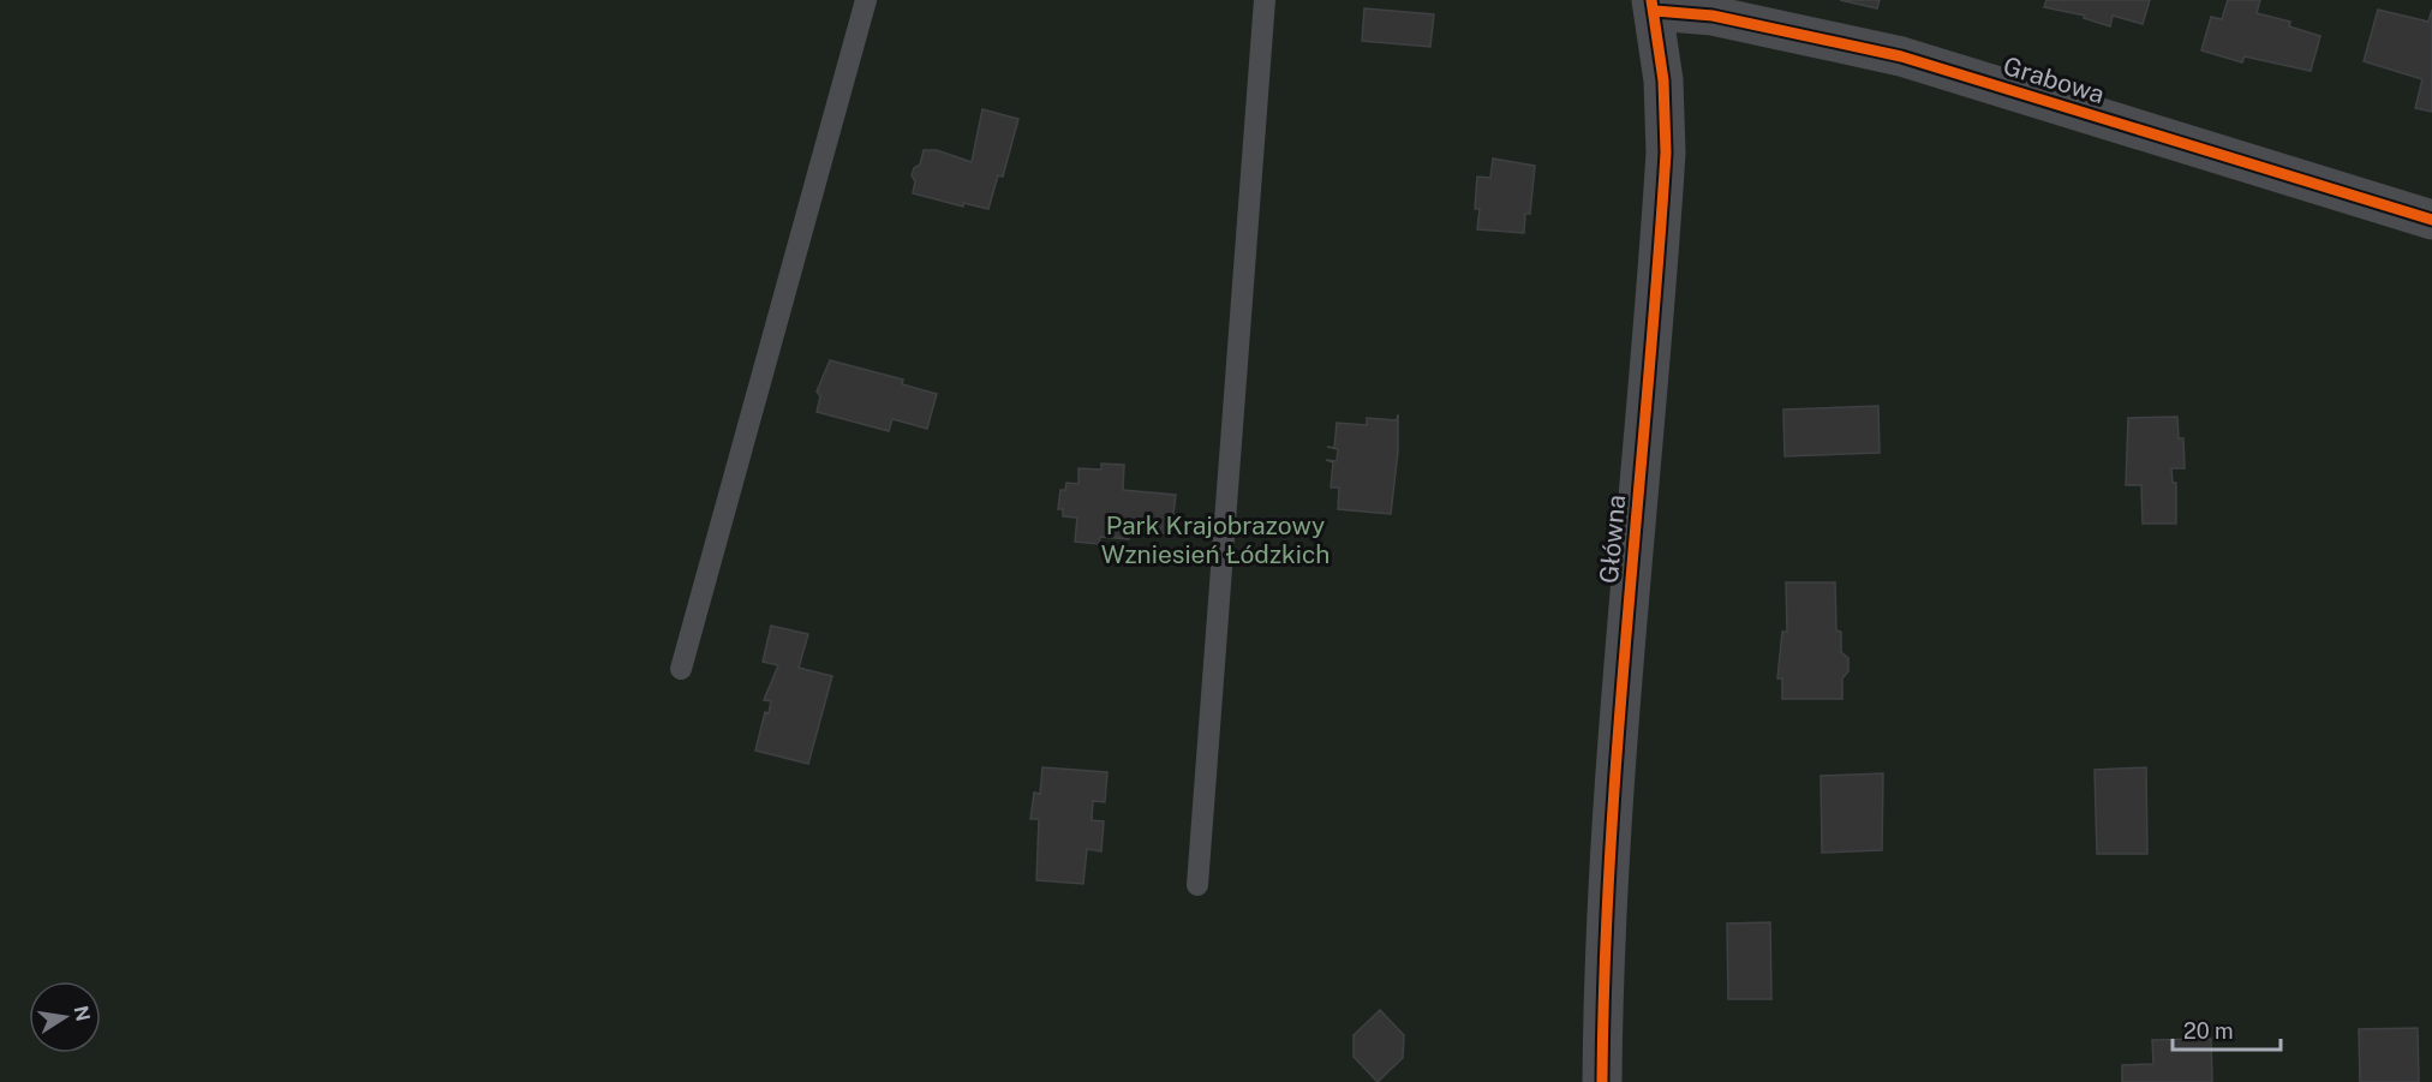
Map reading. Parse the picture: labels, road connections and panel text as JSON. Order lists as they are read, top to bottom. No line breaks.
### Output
{"streets":{"street":["Grabowa","Główna"]},"crossings":[["Grabowa","Główna"]],"parks":["Park Krajobrazowy Wzniesień Łódzkich"],"scale_bar":"20 m","north":"right"}
